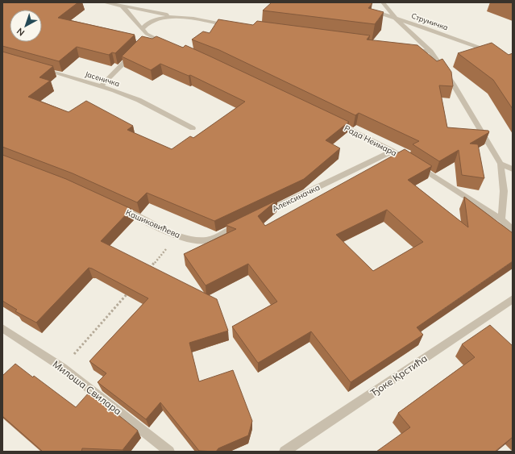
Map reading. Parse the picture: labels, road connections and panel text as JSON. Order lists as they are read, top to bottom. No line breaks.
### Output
{"streets":{"street":["Струмичка","Јасеничка","Рада Неимара","Алексиначка","Кашиковићева","Ђоке Крстића","Милоша Свилара"]},"crossings":[["Рада Неимара","Алексиначка"]],"north":"bottom left"}
